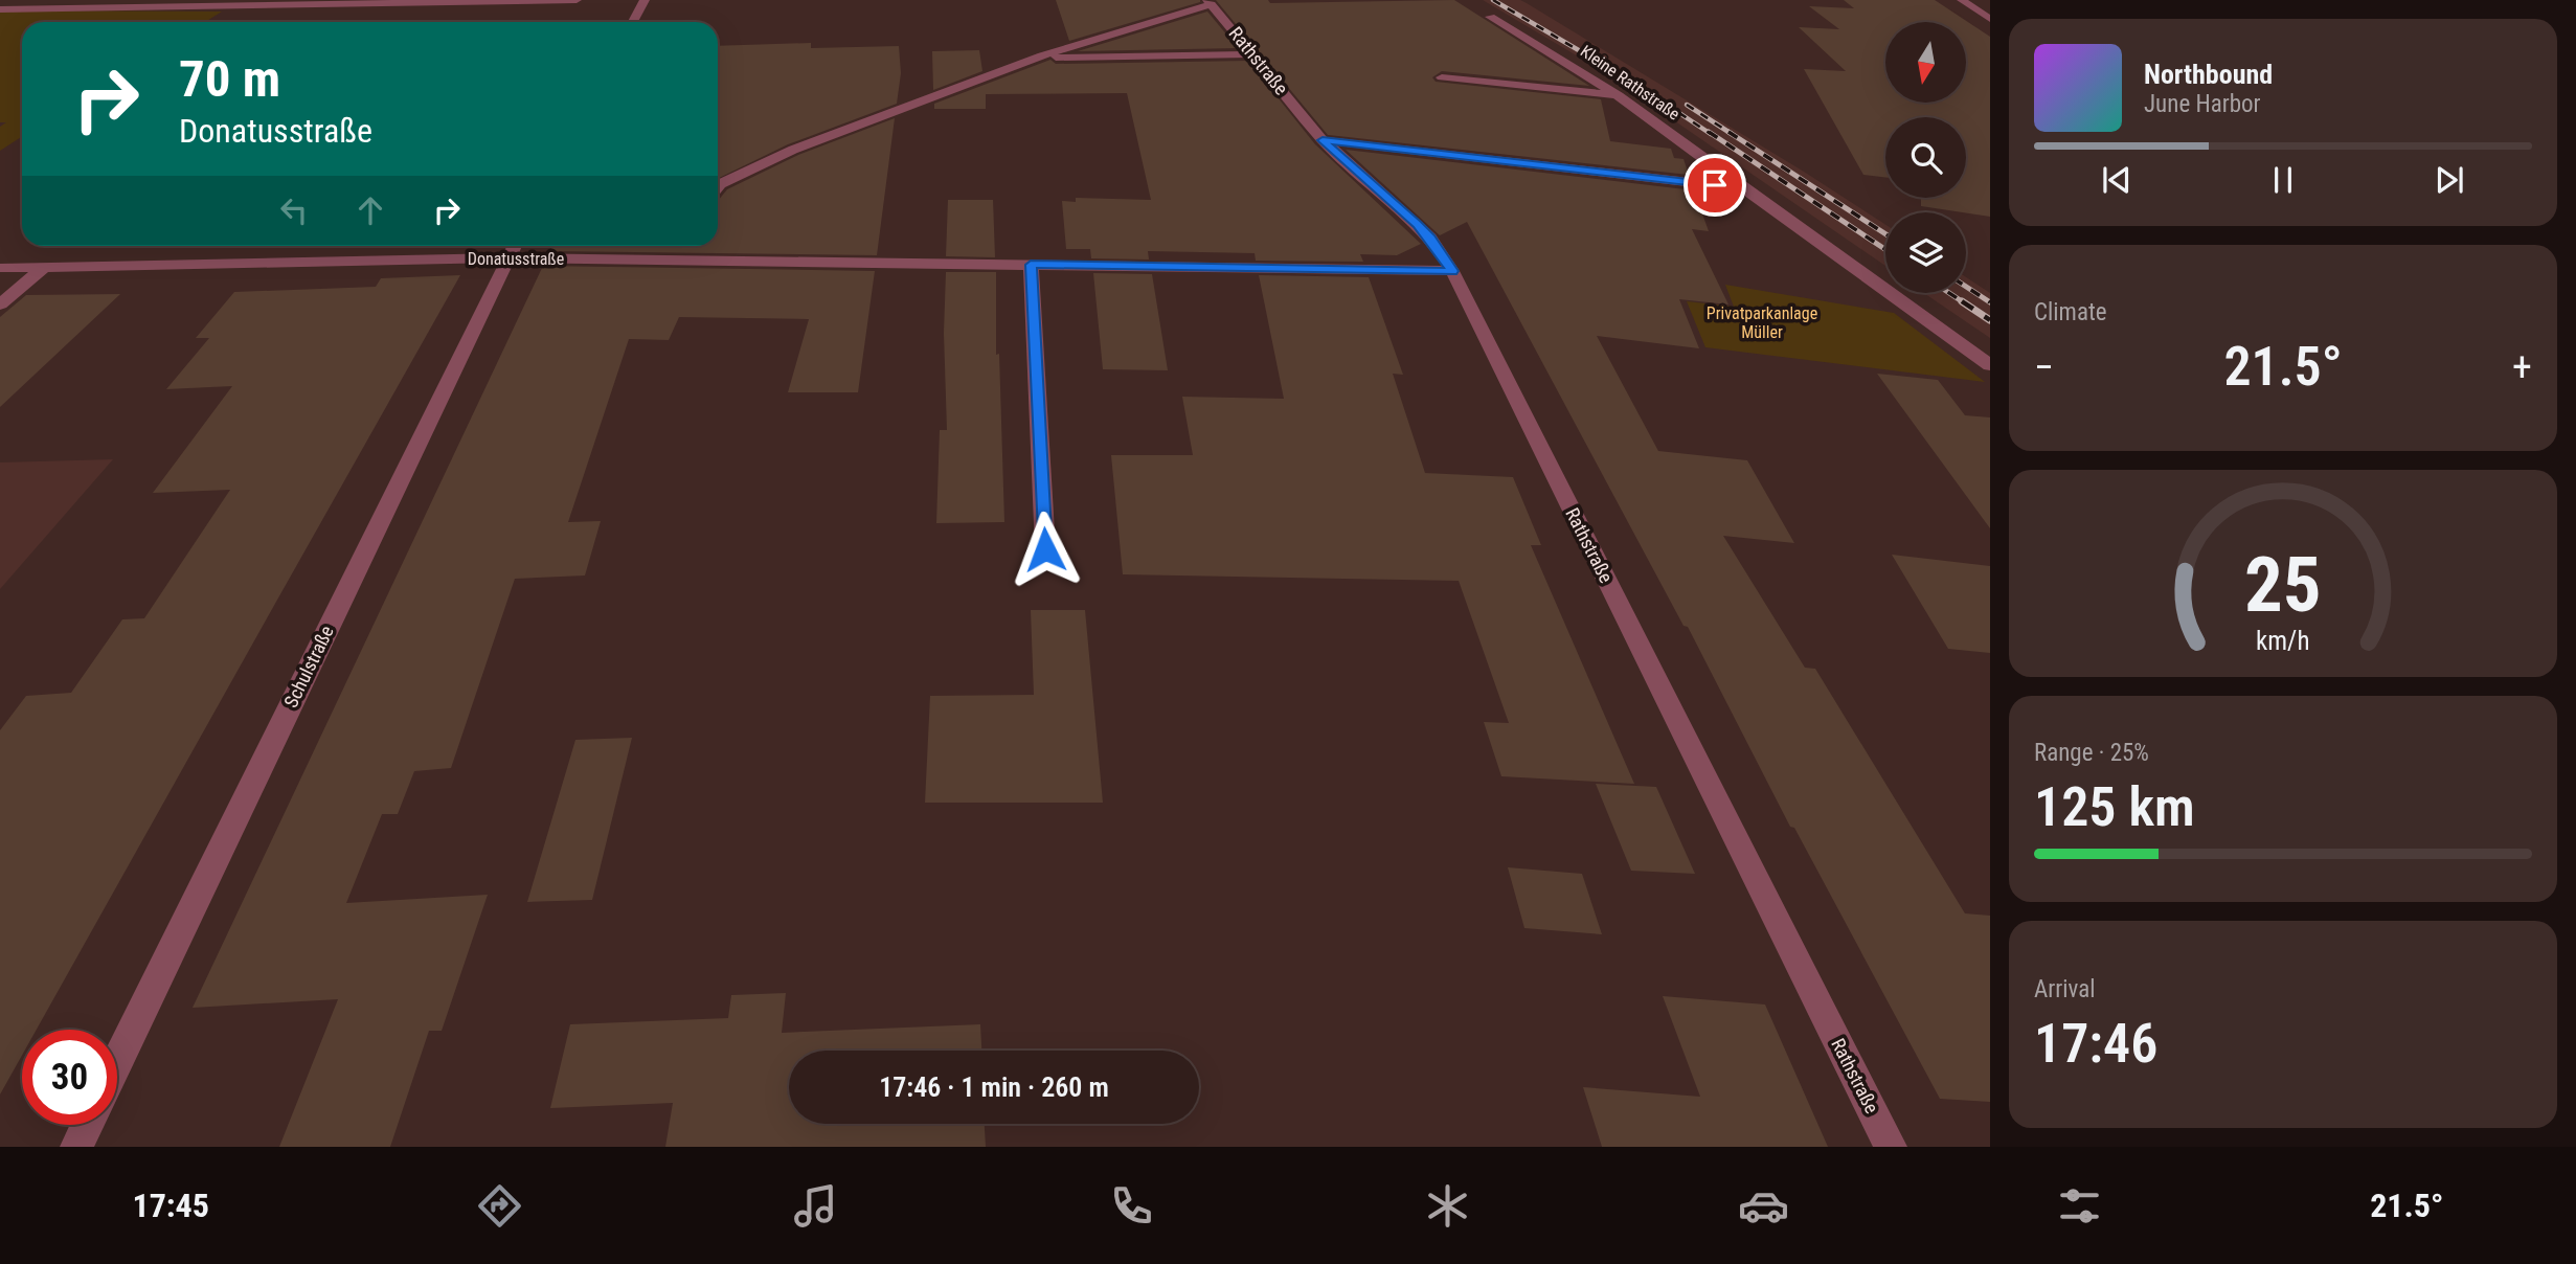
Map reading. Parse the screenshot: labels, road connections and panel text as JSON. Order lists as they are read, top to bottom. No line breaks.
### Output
{"streets":{"street":["Rathstraße","Kleine Rathstraße","Donatusstraße","Schulstraße"]},"crossings":[["Rathstraße","Kleine Rathstraße"],["Rathstraße","Donatusstraße"],["Donatusstraße","Schulstraße"]],"parks":["Privatparkanlage Müller"],"north":"bottom","page":{"turn":["70 m","Donatusstraße"],"song":["Northbound","June Harbor"],"tile":["Climate",["Range · 25%","125 km"],["Arrival","17:46"]],"heat":["−","21.5°","+"],"limit":"30","trip":"17:46 · 1 min · 260 m","tabs":["17:45","21.5°"],"gauge":["25","km/h"]}}
